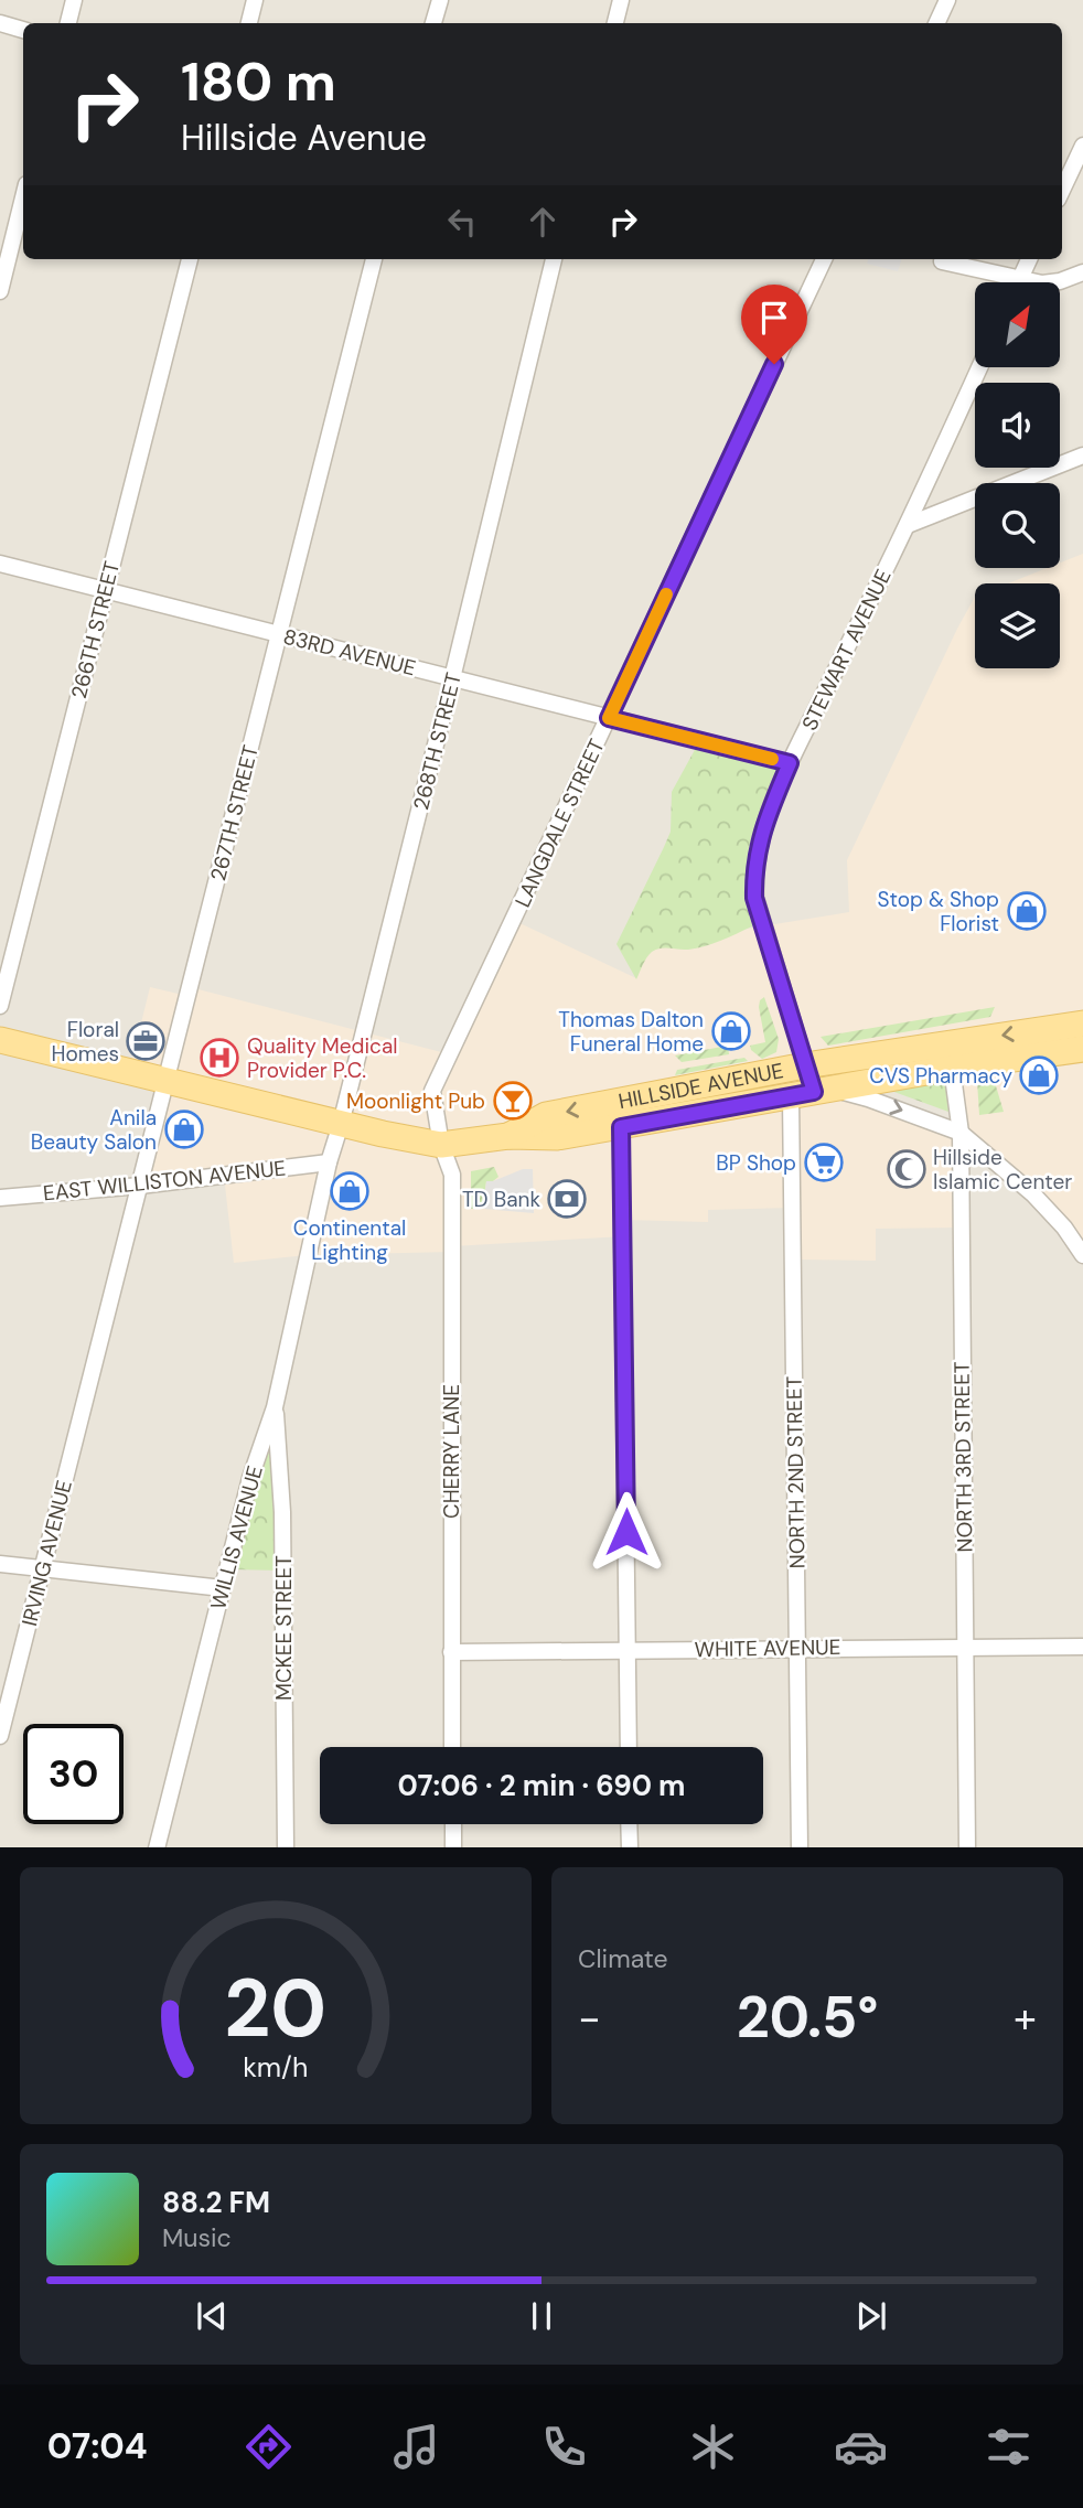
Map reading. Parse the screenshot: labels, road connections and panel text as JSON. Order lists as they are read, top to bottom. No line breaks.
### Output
{"streets":{"main road":["HILLSIDE AVENUE"],"street":["266TH STREET","STEWART AVENUE","83RD AVENUE","268TH STREET","267TH STREET","LANGDALE STREET","EAST WILLISTON AVENUE","CHERRY LANE","NORTH 3RD STREET","NORTH 2ND STREET","WILLIS AVENUE","IRVING AVENUE","MCKEE STREET","WHITE AVENUE"]},"crossings":[["266TH STREET","83RD AVENUE"],["STEWART AVENUE","83RD AVENUE"],["STEWART AVENUE","HILLSIDE AVENUE"],["STEWART AVENUE","NORTH 2ND STREET"],["83RD AVENUE","268TH STREET"],["83RD AVENUE","267TH STREET"],["83RD AVENUE","LANGDALE STREET"],["268TH STREET","HILLSIDE AVENUE"],["268TH STREET","EAST WILLISTON AVENUE"],["268TH STREET","WILLIS AVENUE"],["267TH STREET","HILLSIDE AVENUE"],["267TH STREET","EAST WILLISTON AVENUE"],["267TH STREET","IRVING AVENUE"],["LANGDALE STREET","HILLSIDE AVENUE"],["LANGDALE STREET","CHERRY LANE"],["HILLSIDE AVENUE","CHERRY LANE"],["HILLSIDE AVENUE","NORTH 3RD STREET"],["HILLSIDE AVENUE","NORTH 2ND STREET"],["CHERRY LANE","WHITE AVENUE"],["NORTH 3RD STREET","WHITE AVENUE"],["NORTH 2ND STREET","WHITE AVENUE"],["WILLIS AVENUE","MCKEE STREET"]],"places":{"shop":["Stop & Shop Florist","Thomas Dalton Funeral Home","CVS Pharmacy","Anila Beauty Salon","Continental Lighting"],"office":["Floral Homes"],"hospital":["Quality Medical Provider P.C."],"bar":["Moonlight Pub"],"supermarket":["BP Shop"],"mosque":["Hillside Islamic Center"],"bank":["TD Bank"]},"north":"top right","page":{"turn":["180 m","Hillside Avenue"],"limit":"30","trip":"07:06 · 2 min · 690 m","tile":"Climate","heat":["−","20.5°","+"],"song":["88.2 FM","Music"],"tabs":"07:04","gauge":["20","km/h"]}}
